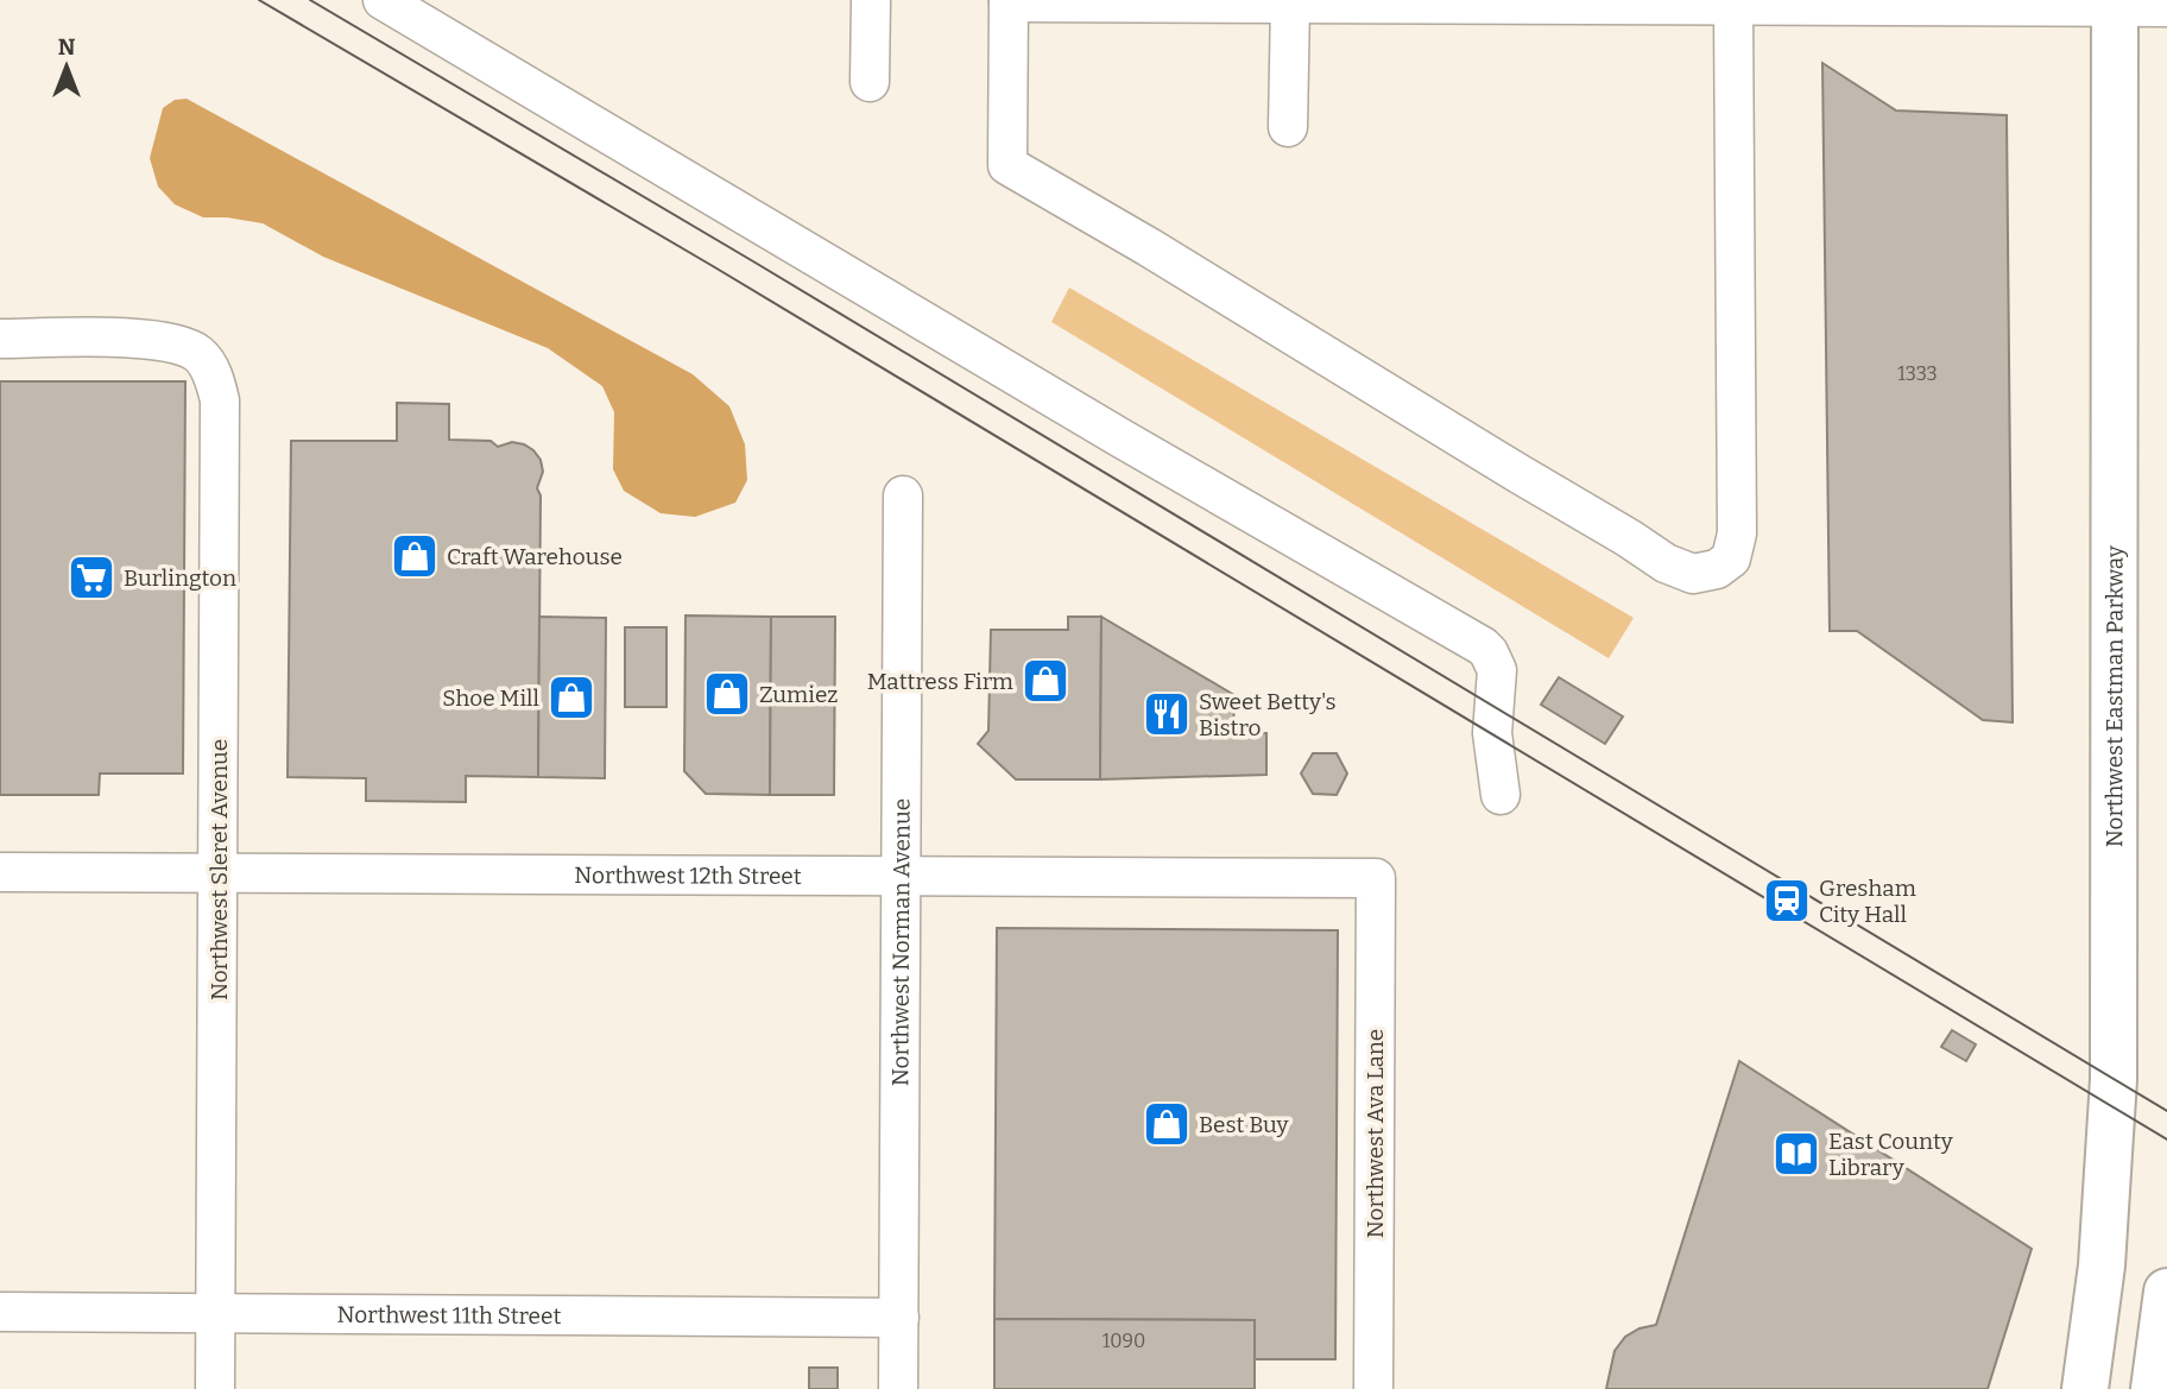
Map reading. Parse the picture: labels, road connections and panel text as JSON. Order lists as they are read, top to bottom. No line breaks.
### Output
{"streets":{"main road":["Northwest Eastman Parkway"],"street":["Northwest Sleret Avenue","Northwest 12th Street","Northwest Norman Avenue","Northwest Ava Lane","Northwest 11th Street"]},"crossings":[["Northwest Sleret Avenue","Northwest 12th Street"],["Northwest Sleret Avenue","Northwest 11th Street"],["Northwest 12th Street","Northwest Norman Avenue"],["Northwest 12th Street","Northwest Ava Lane"],["Northwest Norman Avenue","Northwest 11th Street"]],"places":{"shop":["Craft Warehouse","Mattress Firm","Zumiez","Shoe Mill","Best Buy"],"supermarket":["Burlington"],"restaurant":["Sweet Betty's Bistro"],"station":["Gresham City Hall"],"library":["East County Library"]},"house_numbers":["1333","1090"],"north":"top"}
